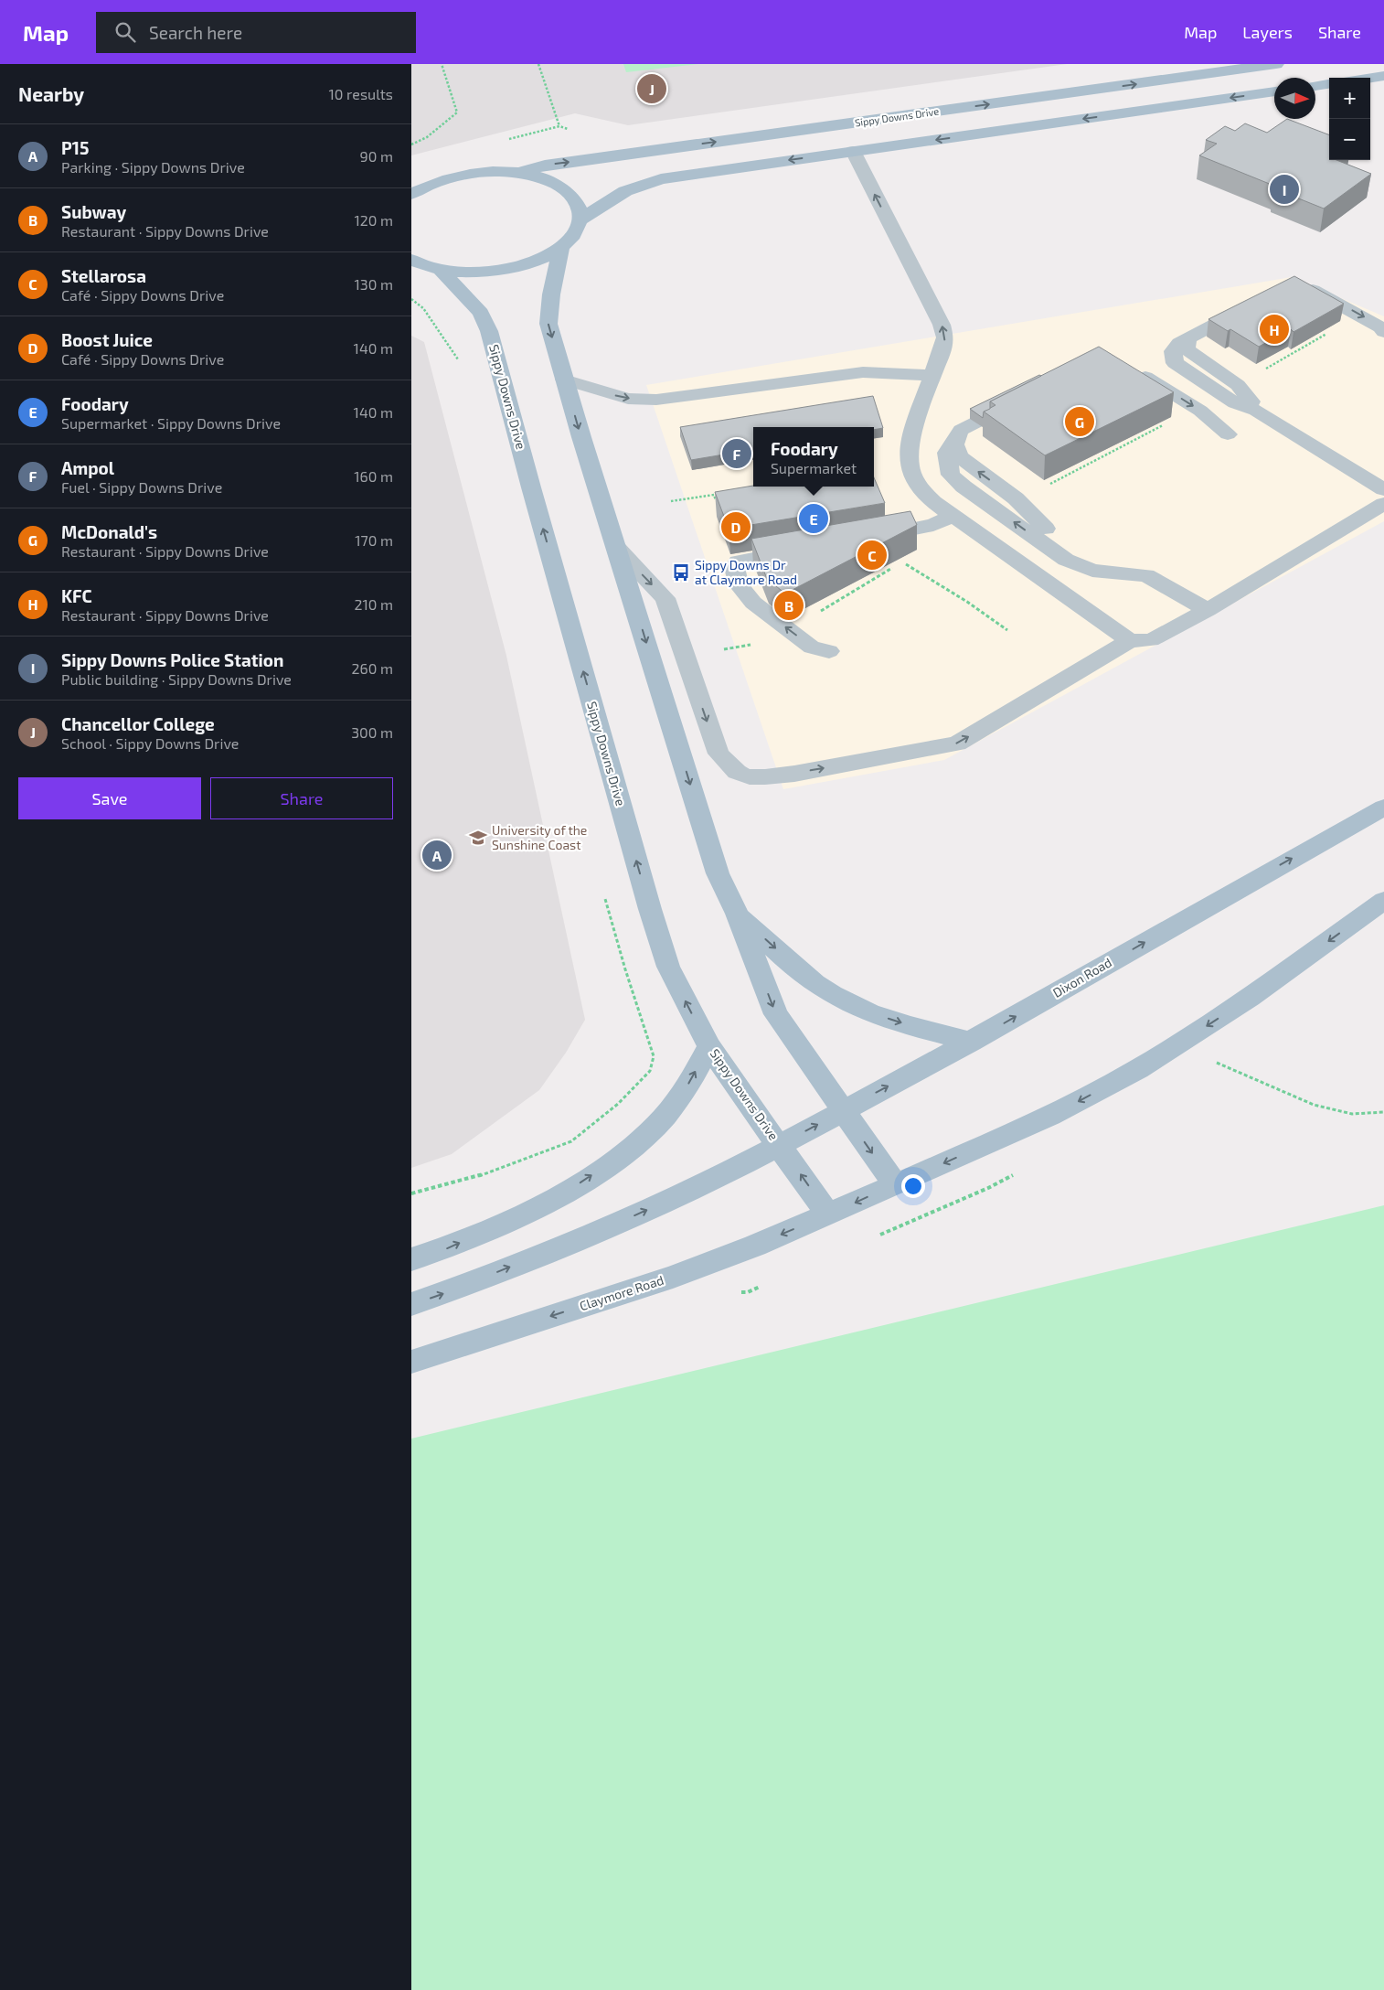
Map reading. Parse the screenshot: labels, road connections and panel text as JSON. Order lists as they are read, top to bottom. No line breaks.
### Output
{"streets":{"main road":["Sippy Downs Drive","Dixon Road","Claymore Road"]},"crossings":[["Sippy Downs Drive","Dixon Road"],["Sippy Downs Drive","Claymore Road"]],"places":{"bus stop":["Sippy Downs Dr at Claymore Road"],"school or university":["University of the Sunshine Coast"]},"north":"right","page":{"header":"Map","search":"Search here","nav":["Map","Layers","Share"],"heading":["Nearby","10 results"],"pins":["J","I","H","G","F","E","D","C","B","A"],"map_buttons":["+","−"],"list":[{"mark":"A","name":"P15","note":"Parking · Sippy Downs Drive","value":"90 m"},{"mark":"B","name":"Subway","note":"Restaurant · Sippy Downs Drive","value":"120 m"},{"mark":"C","name":"Stellarosa","note":"Café · Sippy Downs Drive","value":"130 m"},{"mark":"D","name":"Boost Juice","note":"Café · Sippy Downs Drive","value":"140 m"},{"mark":"E","name":"Foodary","note":"Supermarket · Sippy Downs Drive","value":"140 m"},{"mark":"F","name":"Ampol","note":"Fuel · Sippy Downs Drive","value":"160 m"},{"mark":"G","name":"McDonald's","note":"Restaurant · Sippy Downs Drive","value":"170 m"},{"mark":"H","name":"KFC","note":"Restaurant · Sippy Downs Drive","value":"210 m"},{"mark":"I","name":"Sippy Downs Police Station","note":"Public building · Sippy Downs Drive","value":"260 m"},{"mark":"J","name":"Chancellor College","note":"School · Sippy Downs Drive","value":"300 m"}],"popup":["Foodary","Supermarket"],"buttons":["Save","Share"]}}
